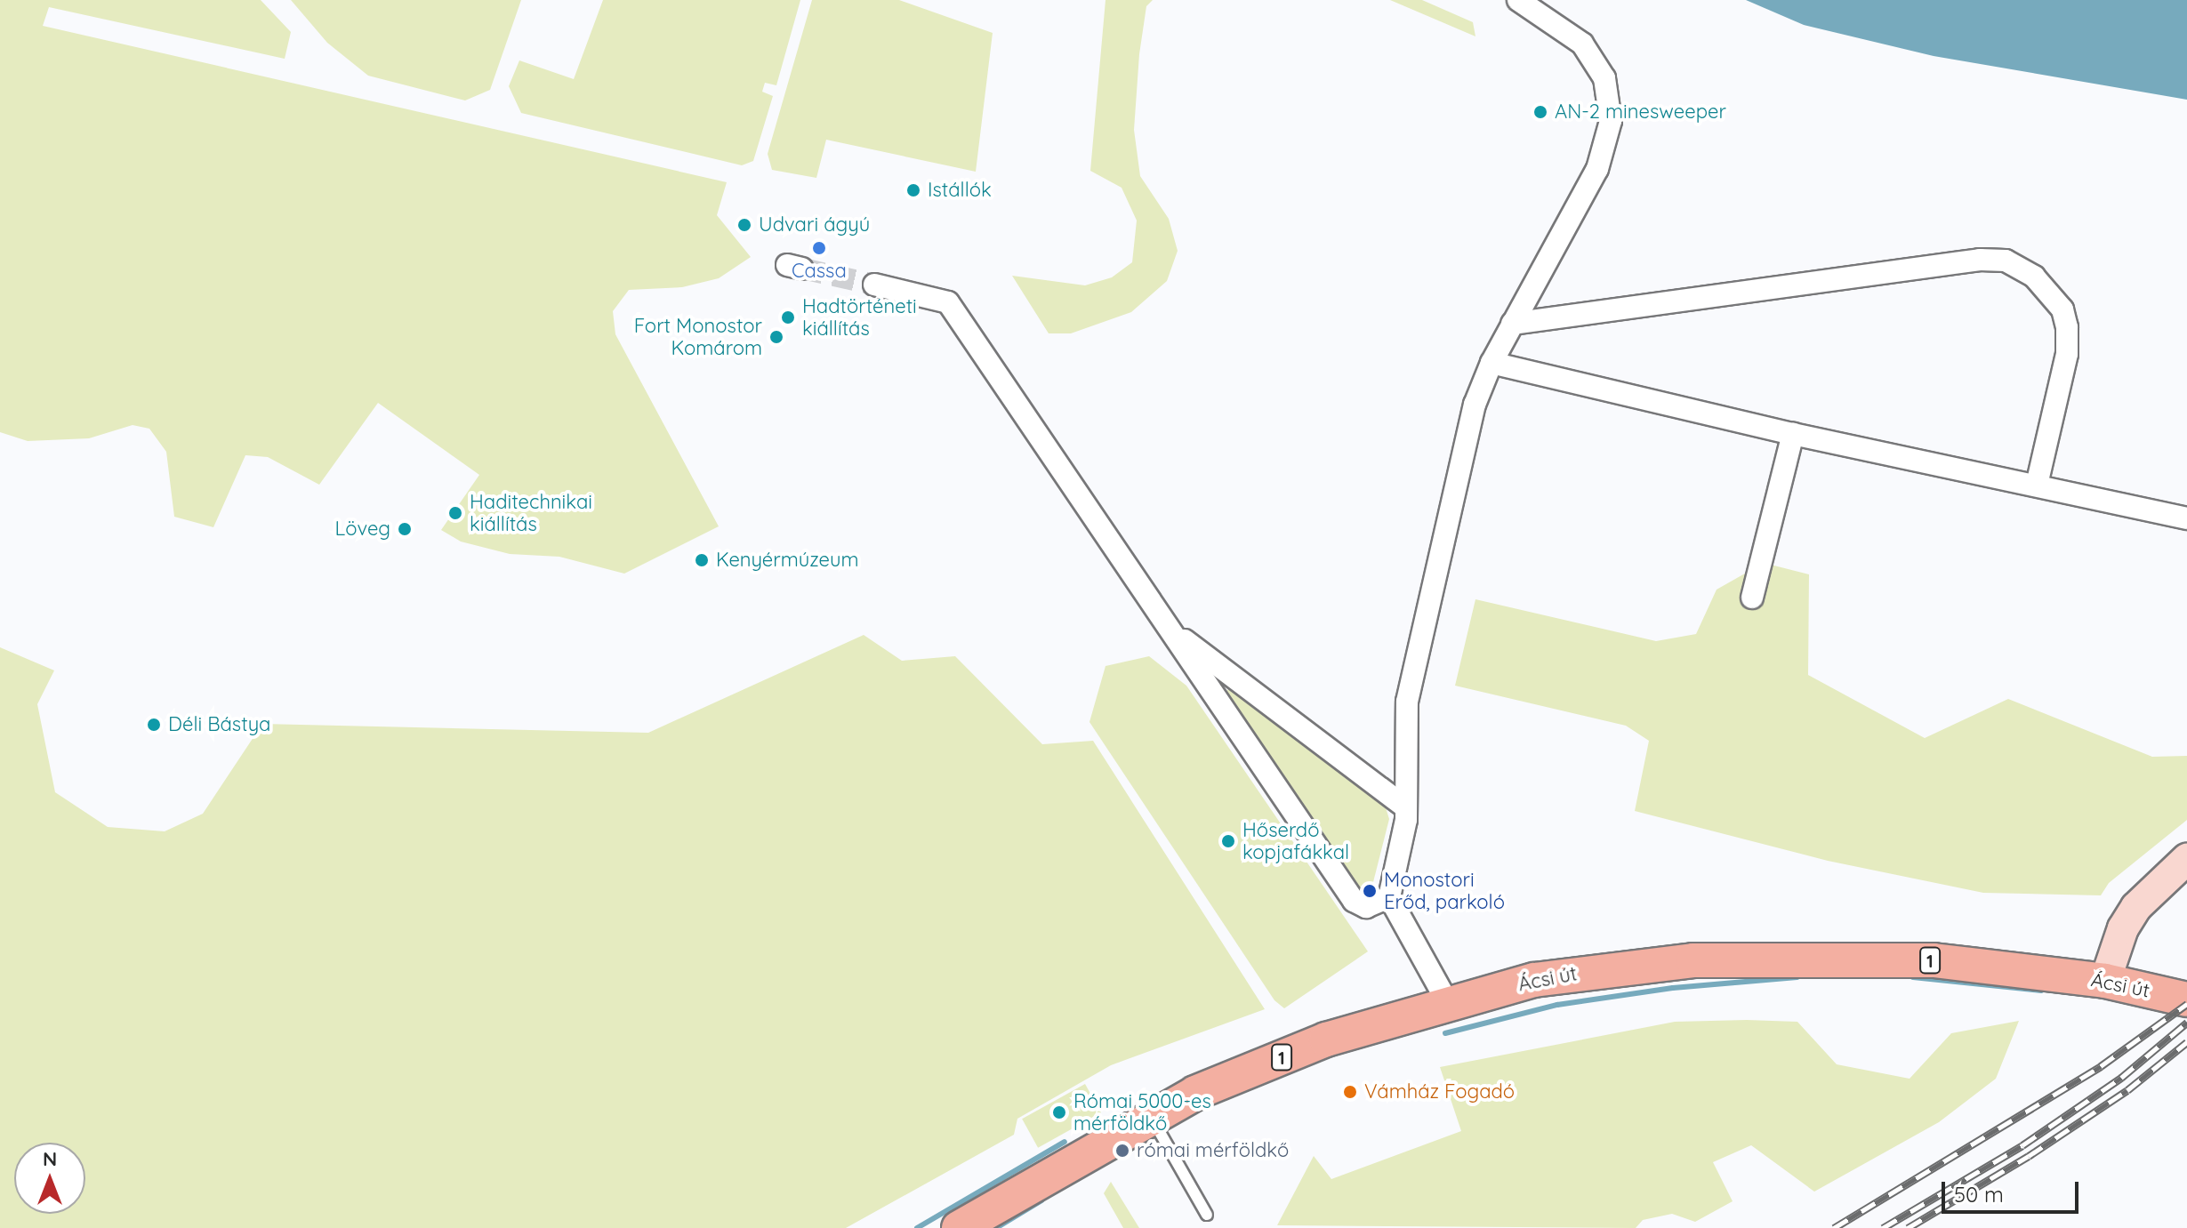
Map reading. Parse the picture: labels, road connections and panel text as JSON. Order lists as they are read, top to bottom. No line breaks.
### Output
{"streets":{"main road":["1","Ácsi út"]},"places":["AN-2 minesweeper","Istállók","Udvari ágyú","Cassa","Hadtörténeti kiállítás","Fort Monostor Komárom","Haditechnikai kiállítás","Löveg","Kenyérmúzeum","Déli Bástya","Hőserdő kopjafákkal","Monostori Erőd, parkoló","Vámház Fogadó","Római 5000-es mérföldkő","római mérföldkő"],"scale_bar":"50 m","north":"top"}
